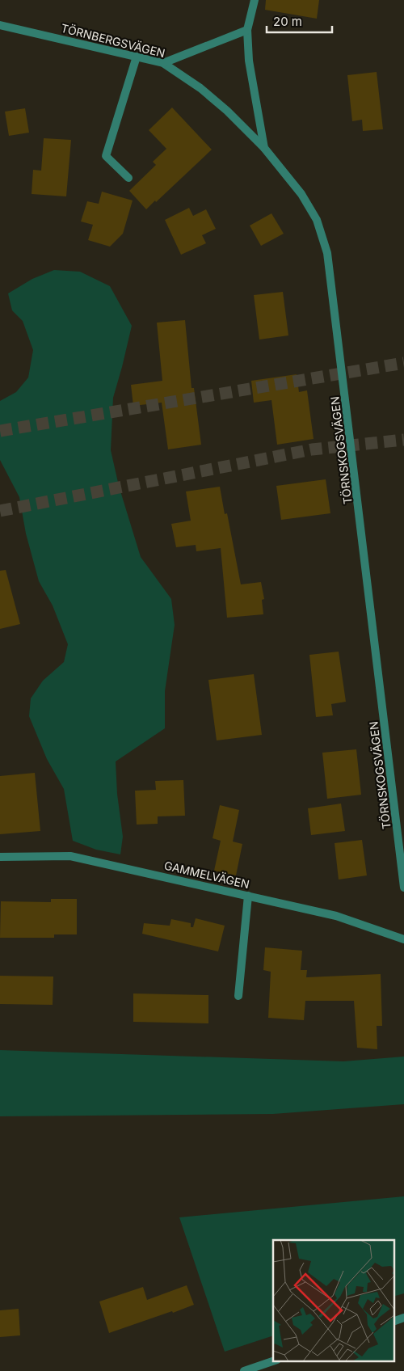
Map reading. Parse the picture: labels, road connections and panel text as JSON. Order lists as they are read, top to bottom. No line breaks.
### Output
{"streets":{"street":["TÖRNBERGSVÄGEN","TÖRNSKOGSVÄGEN","GAMMELVÄGEN"]},"crossings":[["TÖRNBERGSVÄGEN","TÖRNSKOGSVÄGEN"]],"scale_bar":"20 m"}
